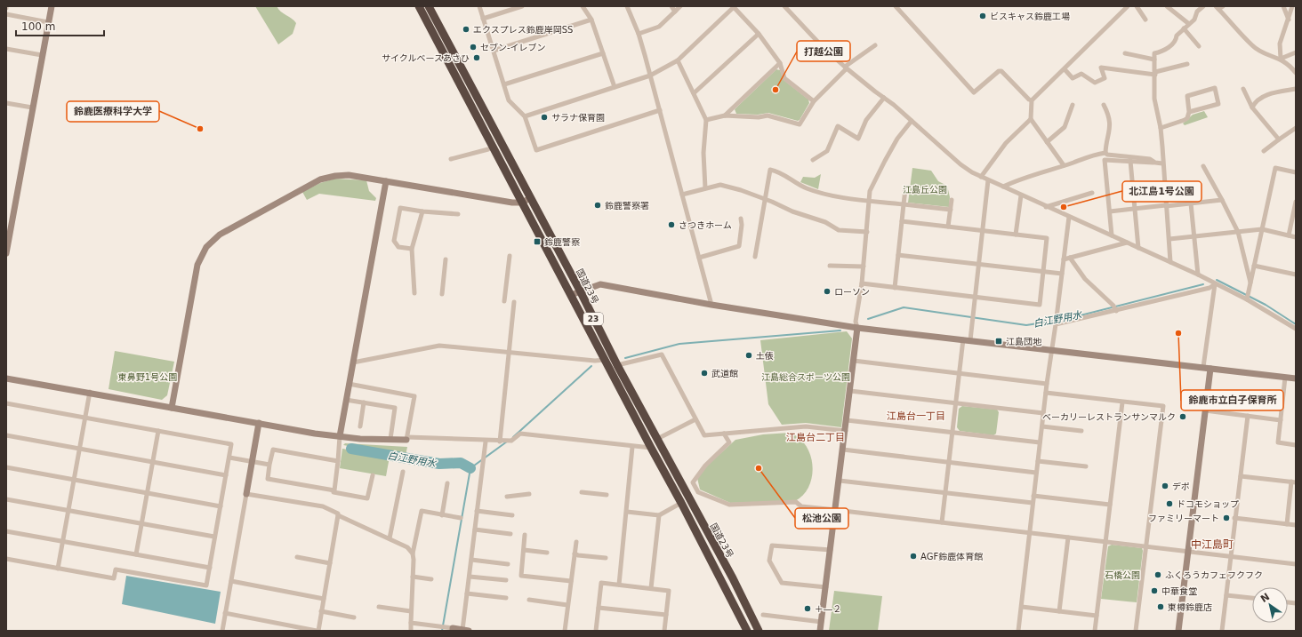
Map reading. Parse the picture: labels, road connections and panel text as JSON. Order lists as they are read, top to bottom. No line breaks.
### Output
{"streets":{"highway":["国道23号","23"]},"districts":["江島台一丁目","江島台二丁目","中江島町"],"water":["白江野用水"],"parks":["江島丘公園","東鼻野1号公園","江島総合スポーツ公園","石橋公園"],"places":{"other":["ビスキャス鈴鹿工場","エクスプレス鈴鹿岸岡SS","セブン-イレブン","サイクルベースあさひ","打越公園","サラナ保育園","鈴鹿医療科学大学","鈴鹿警察署","北江島1号公園","さつきホーム","ローソン","鈴鹿市立白子保育所","土俵","武道館","ベーカリーレストランサンマルク","松池公園","デポ","ドコモショップ","ファミリーマート","AGF鈴鹿体育館","ふくろうカフェフクフク","中華食堂","東樽鈴鹿店","＋―２"],"transit":["鈴鹿警察","江島団地"]},"scale_bar":"100 m","north":"top left"}
